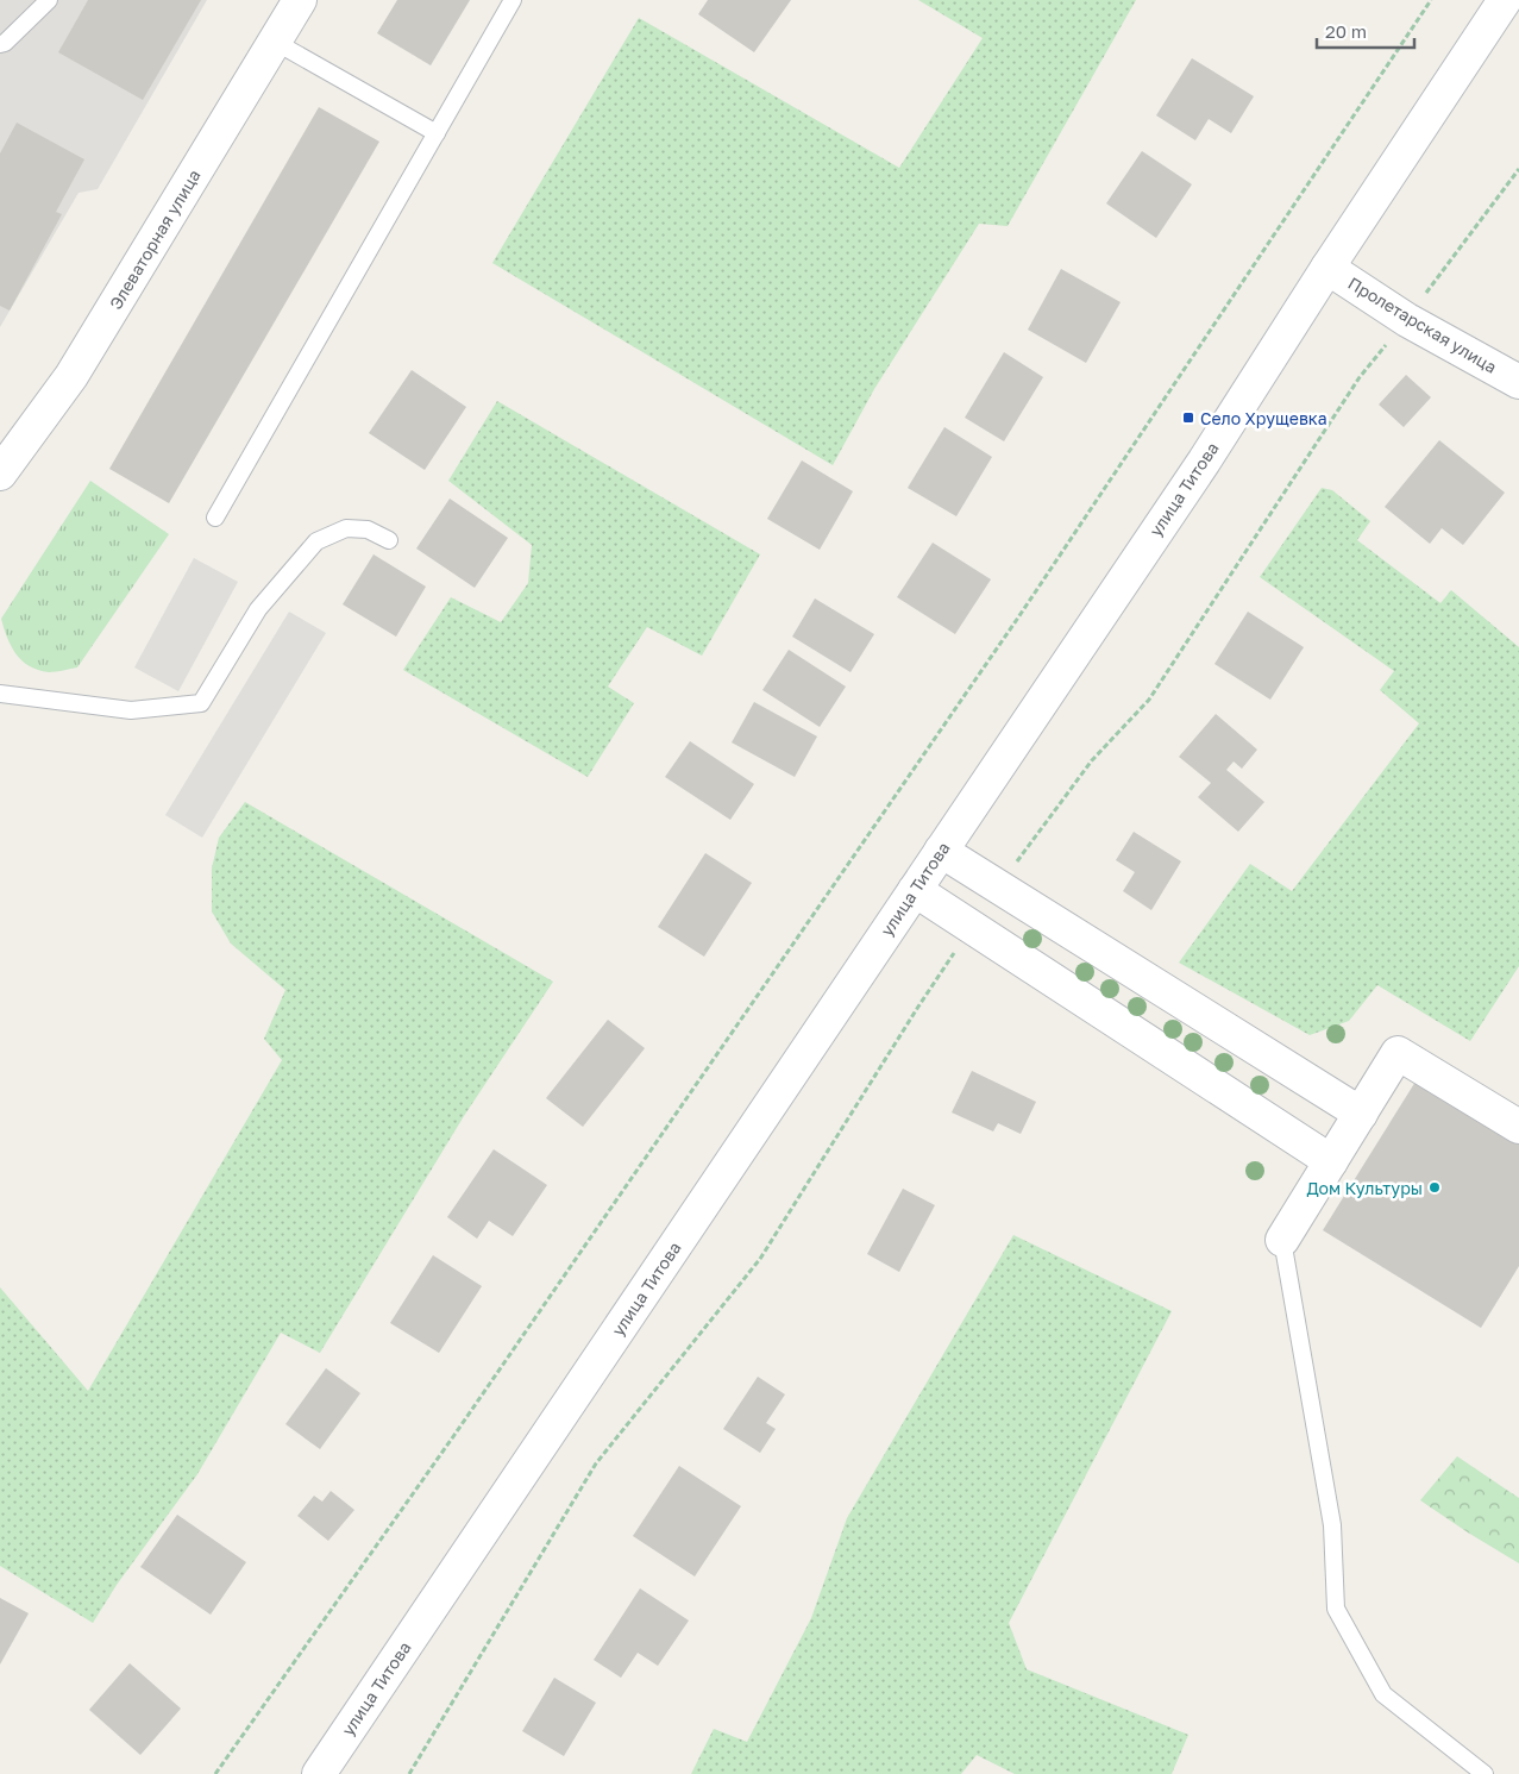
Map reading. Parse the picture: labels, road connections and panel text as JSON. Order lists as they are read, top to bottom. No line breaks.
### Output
{"streets":{"street":["Элеваторная улица","Пролетарская улица","улица Титова"]},"crossings":[["Пролетарская улица","улица Титова"]],"places":{"transit":["Село Хрущевка"],"other":["Дом Культуры"]},"scale_bar":"20 m"}
